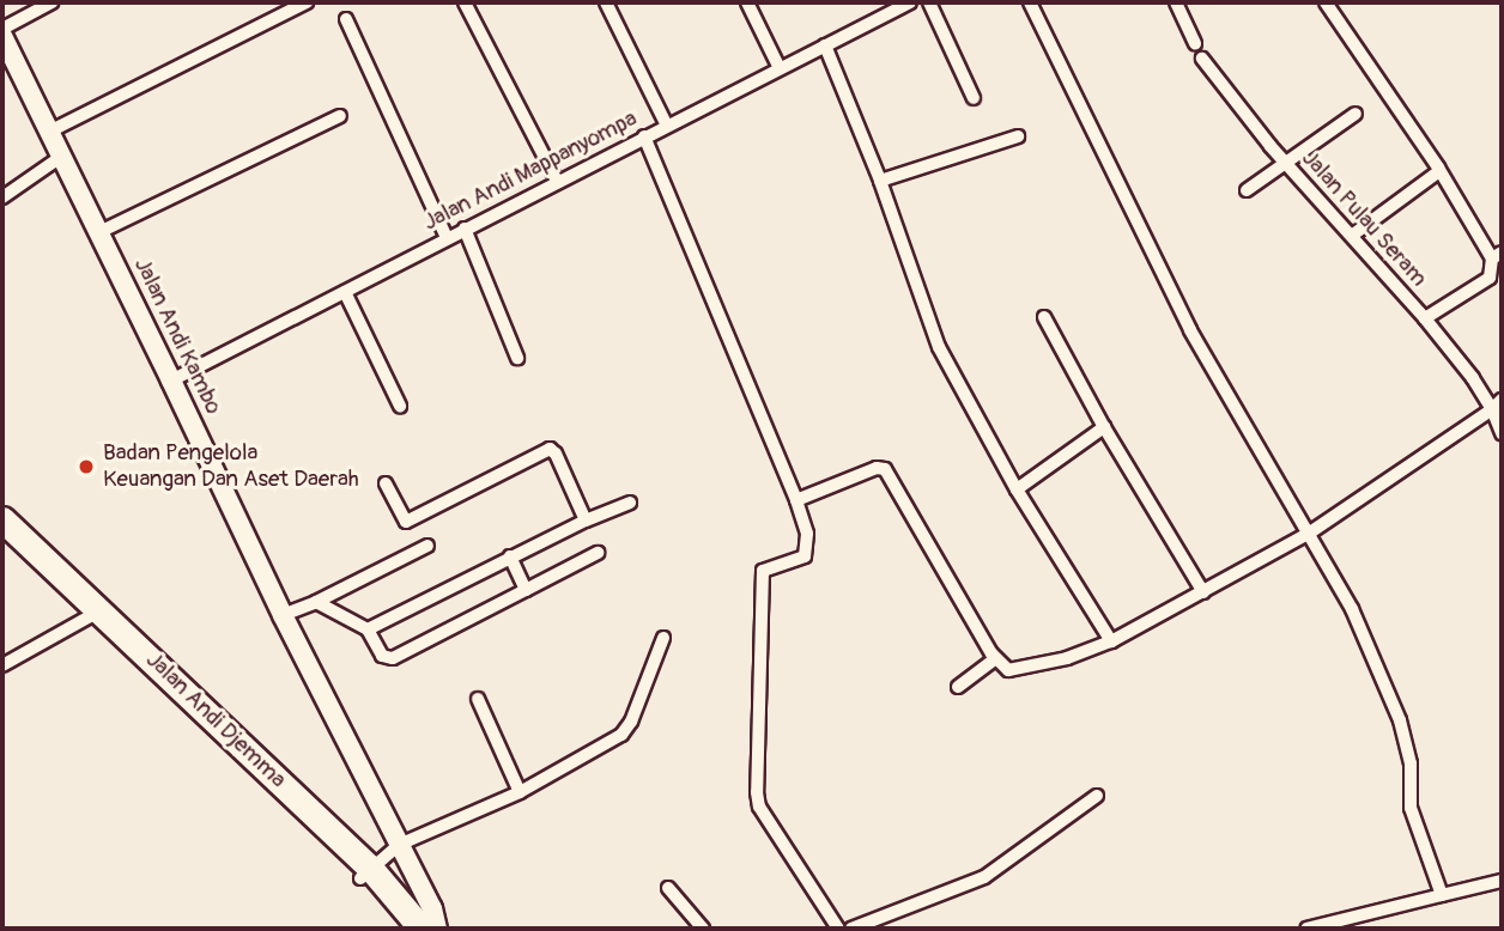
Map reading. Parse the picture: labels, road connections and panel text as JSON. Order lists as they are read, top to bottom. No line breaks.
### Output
{"streets":{"highway":["Jalan Andi Djemma"],"street":["Jalan Andi Mappanyompa","Jalan Pulau Seram","Jalan Andi Kambo"]},"crossings":[["Jalan Andi Mappanyompa","Jalan Andi Kambo"]],"places":["Badan Pengelola Keuangan Dan Aset Daerah"]}
